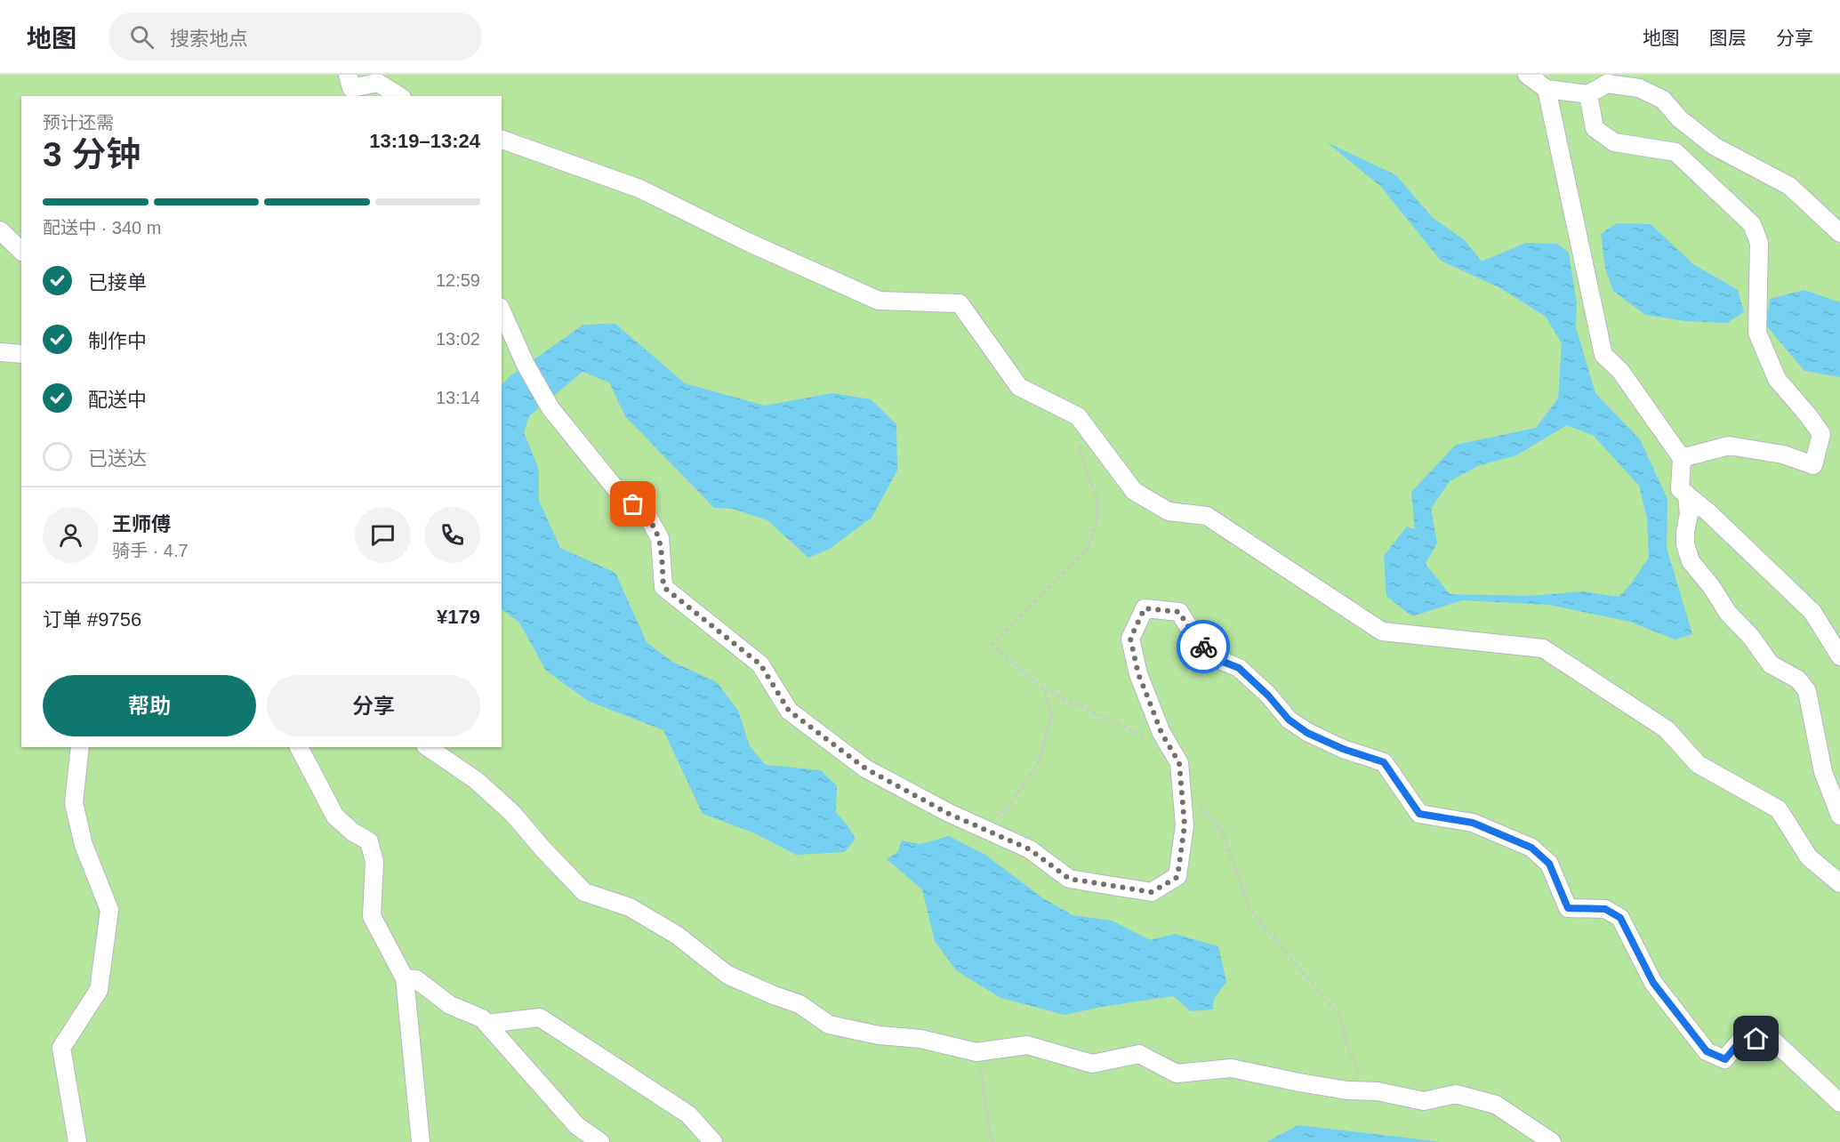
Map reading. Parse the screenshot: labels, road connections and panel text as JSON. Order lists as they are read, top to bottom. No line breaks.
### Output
{"page":{"header":"地图","search":"搜索地点","nav":["地图","图层","分享"],"heading":["3 分钟","预计还需","13:19–13:24"],"panel":["王师傅","骑手 · 4.7","订单 #9756","¥179"],"bar":"配送中 · 340 m","list":[["已接单","12:59"],["制作中","13:02"],["配送中","13:14"],"已送达"],"buttons":["帮助","分享"]}}
